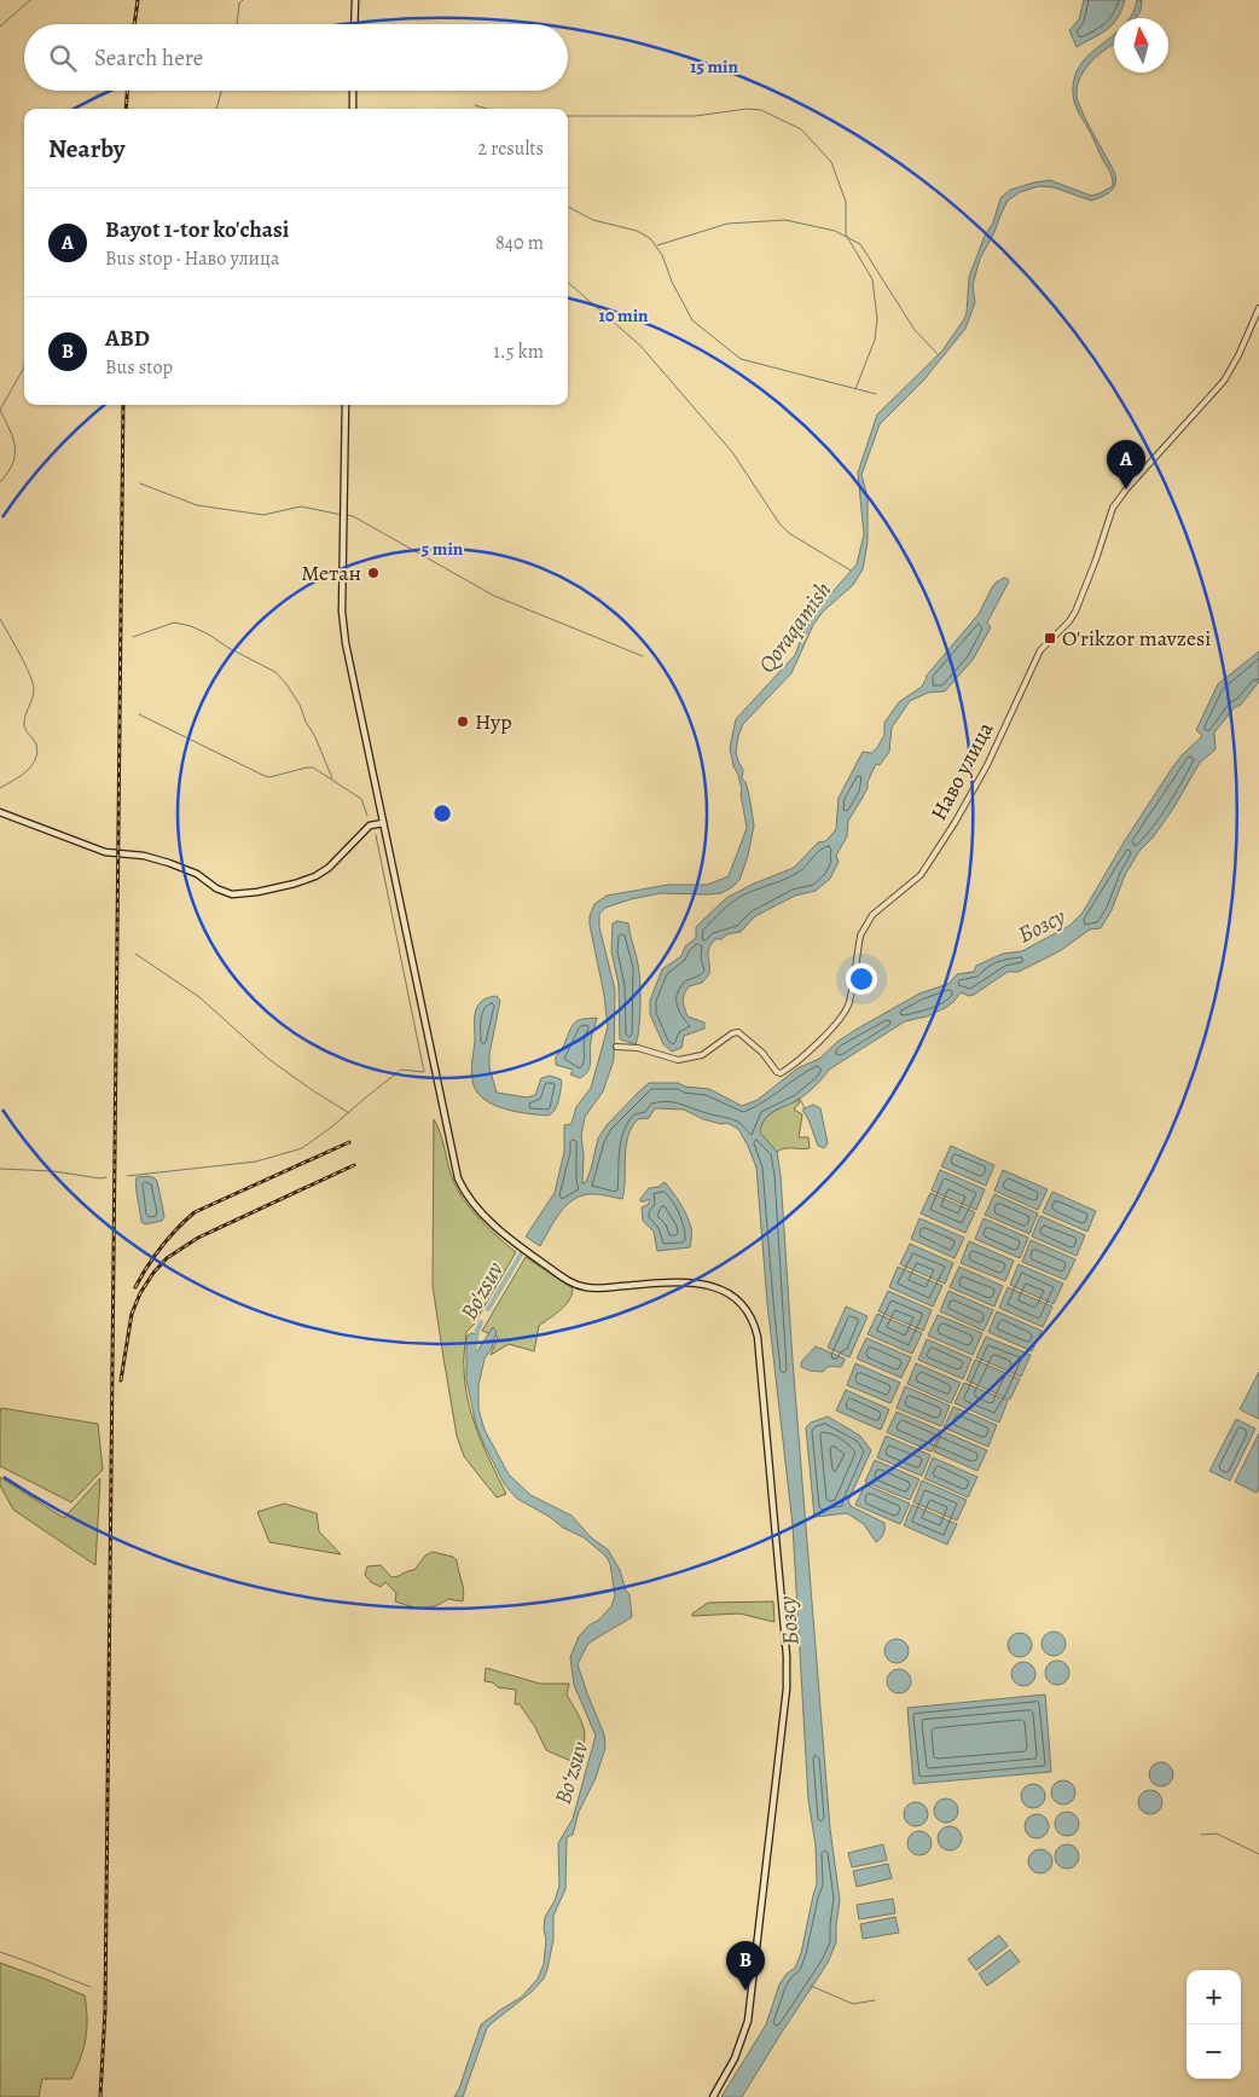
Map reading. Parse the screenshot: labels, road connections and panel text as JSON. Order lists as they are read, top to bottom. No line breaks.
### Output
{"streets":{"street":["Наво улица"]},"water":["Qoraqamish","Бозсу","Bo'zsuv","Boʻzsuv"],"places":{"other":["Метан","Нур"],"transit":["O'rikzor mavzesi"]},"north":"top","page":{"search":"Search here","heading":["Nearby","2 results"],"list":[{"mark":"A","name":"Bayot 1-tor ko'chasi","note":"Bus stop · Наво улица","value":"840 m"},{"mark":"B","name":"ABD","note":"Bus stop","value":"1.5 km"}],"pins":["A","B"],"map_buttons":["+","−"]},"rings":["15 min","10 min","5 min"]}
